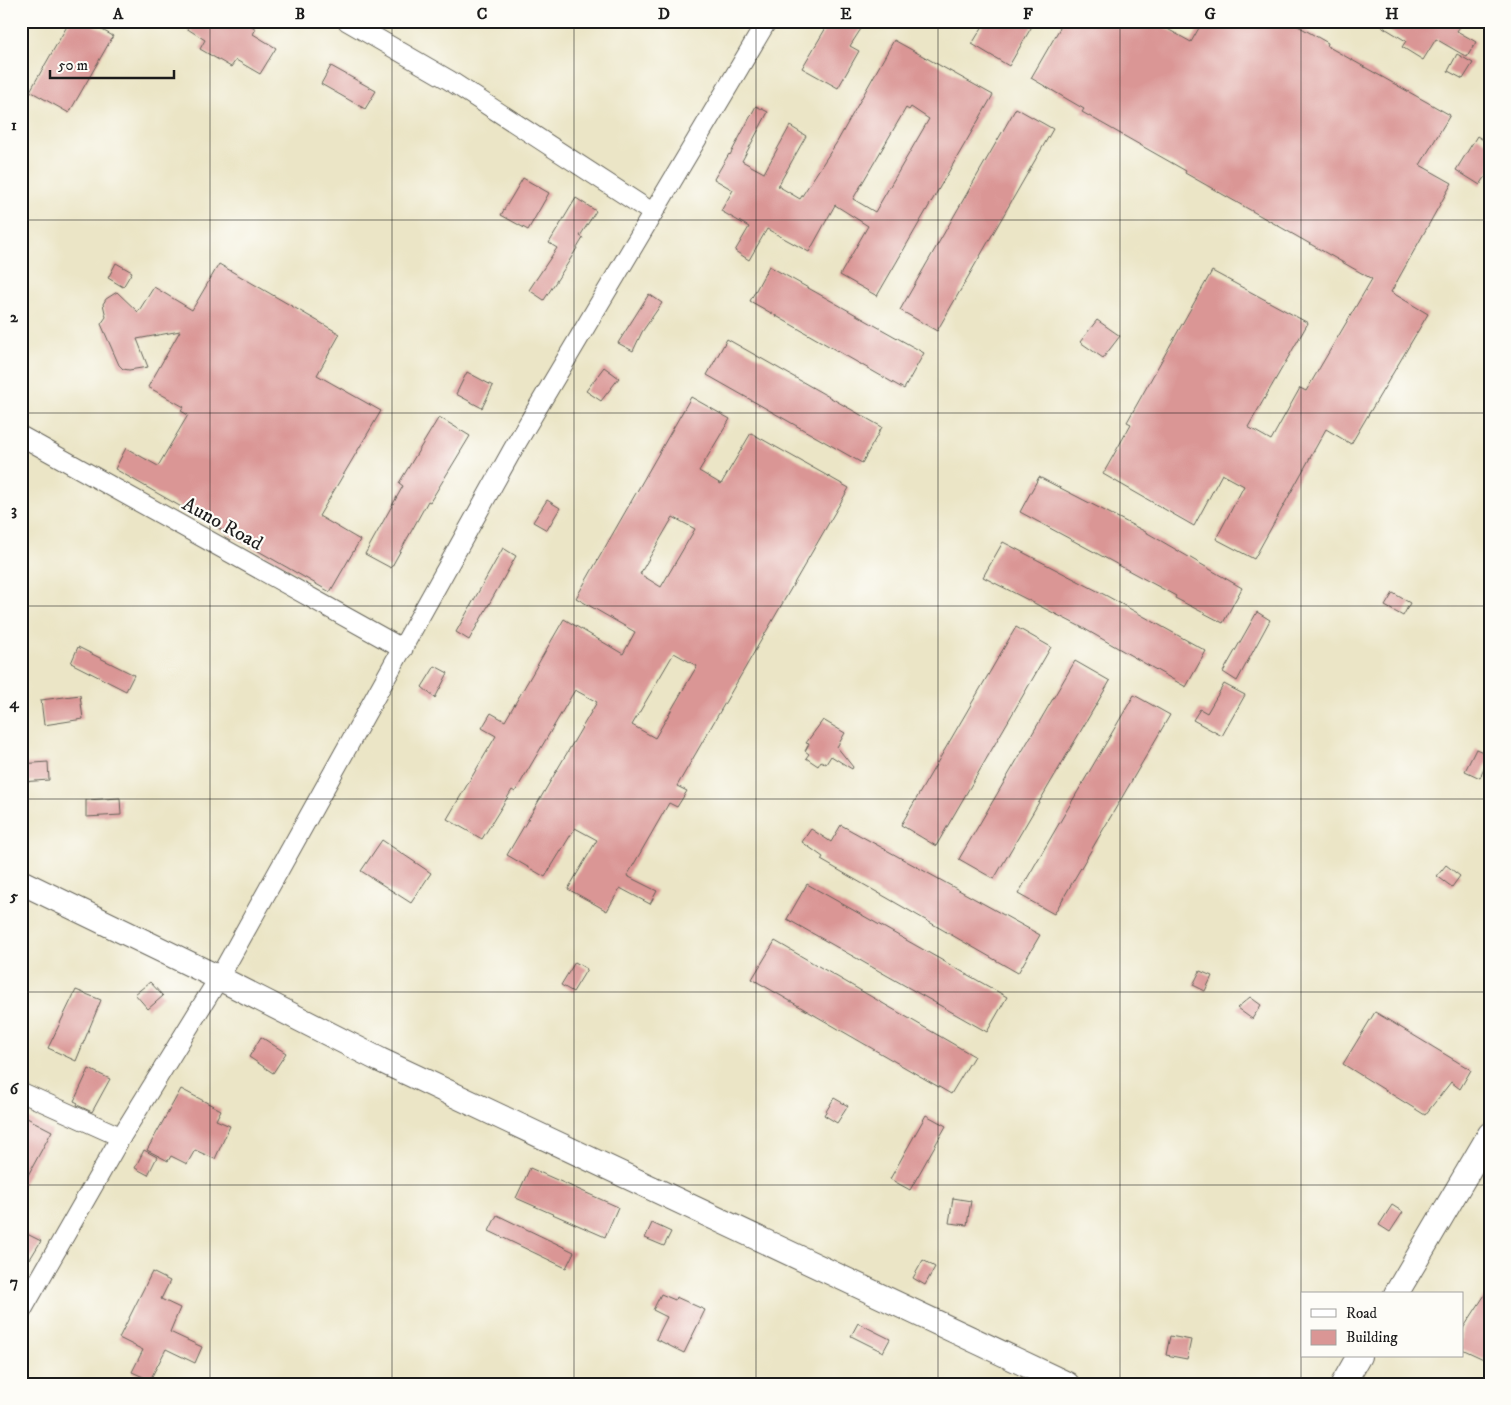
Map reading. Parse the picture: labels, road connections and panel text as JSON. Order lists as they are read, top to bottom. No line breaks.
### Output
{"streets":{"street":["Auno Road"]},"legend":["Road","Building"],"scale_bar":"50 m","grid":{"columns":["A","B","C","D","E","F","G","H"],"rows":["1","2","3","4","5","6","7"]}}
